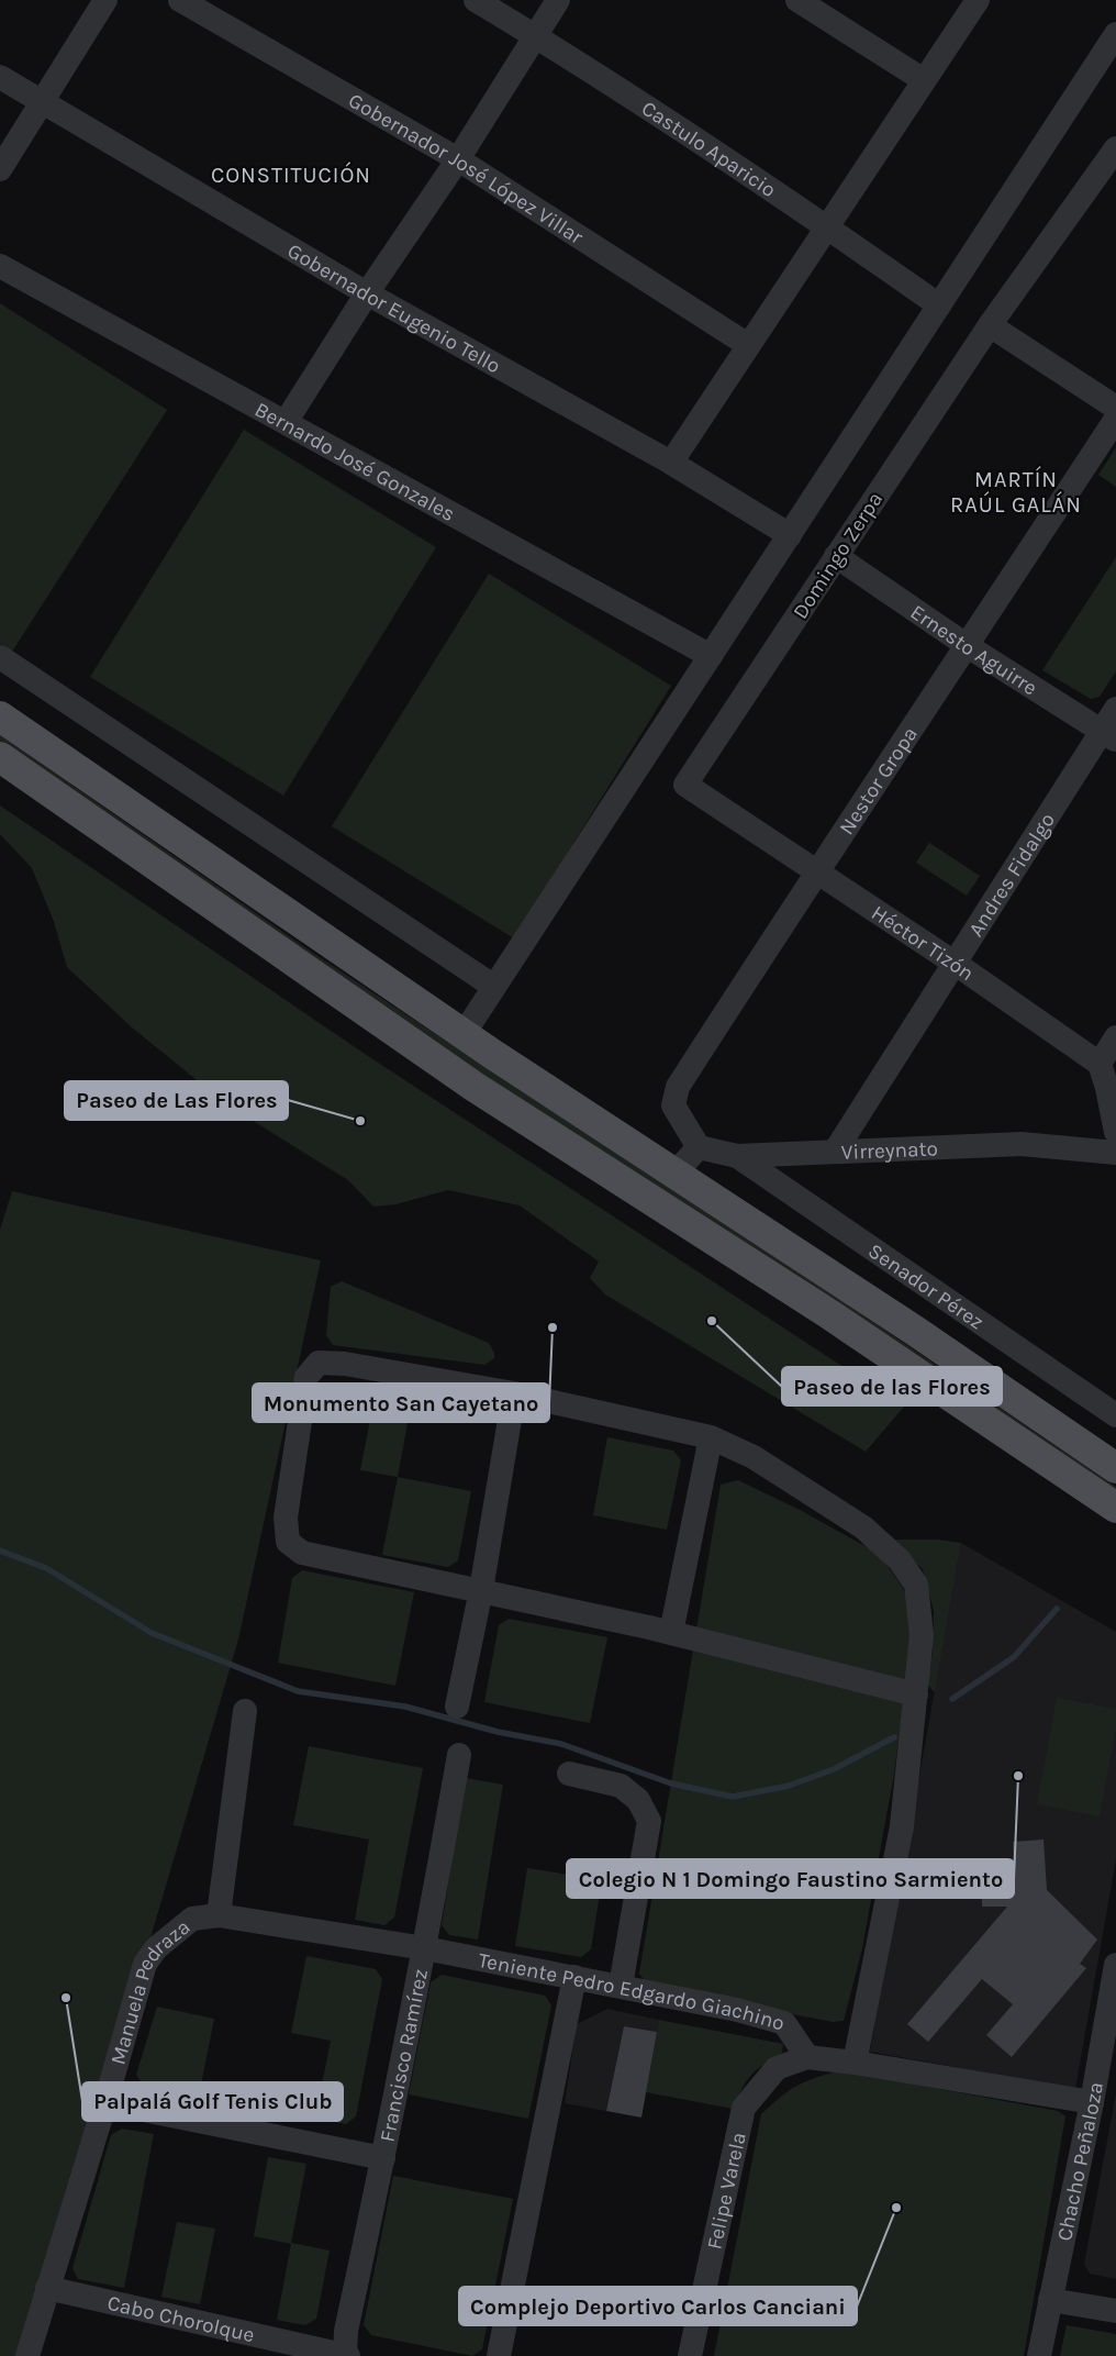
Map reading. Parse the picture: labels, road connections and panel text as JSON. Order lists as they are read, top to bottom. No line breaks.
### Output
{"streets":{"street":["Castulo Aparicio","Gobernador José López Villar","Gobernador Eugenio Tello","Bernardo José Gonzales","Domingo Zerpa","Ernesto Aguirre","Nestor Gropa","Andres Fidalgo","Héctor Tizón","Virreynato","Senador Pérez","Teniente Pedro Edgardo Giachino","Manuela Pedraza","Francisco Ramírez","Chacho Peñaloza","Felipe Varela","Cabo Chorolque"]},"crossings":[["Domingo Zerpa","Ernesto Aguirre"],["Domingo Zerpa","Héctor Tizón"],["Ernesto Aguirre","Nestor Gropa"],["Ernesto Aguirre","Andres Fidalgo"],["Nestor Gropa","Héctor Tizón"],["Nestor Gropa","Virreynato"],["Andres Fidalgo","Héctor Tizón"],["Andres Fidalgo","Virreynato"],["Virreynato","Senador Pérez"],["Teniente Pedro Edgardo Giachino","Manuela Pedraza"],["Teniente Pedro Edgardo Giachino","Francisco Ramírez"],["Teniente Pedro Edgardo Giachino","Felipe Varela"],["Manuela Pedraza","Cabo Chorolque"],["Francisco Ramírez","Cabo Chorolque"]],"districts":["CONSTITUCIÓN","MARTÍN RAÚL GALÁN"],"places":["Paseo de Las Flores","Paseo de las Flores","Monumento San Cayetano","Colegio N 1 Domingo Faustino Sarmiento","Palpalá Golf Tenis Club","Complejo Deportivo Carlos Canciani"]}
